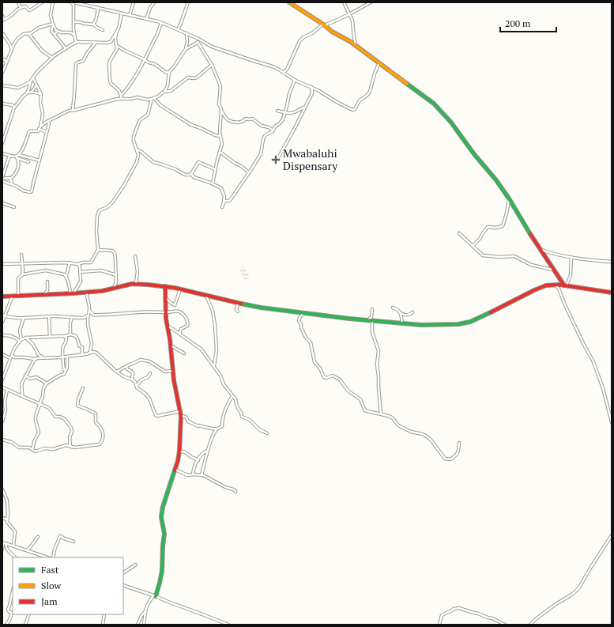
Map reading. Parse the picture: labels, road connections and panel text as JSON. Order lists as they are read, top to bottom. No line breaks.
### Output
{"places":{"health":["Mwabaluhi Dispensary"]},"legend":["Fast","Slow","Jam"],"scale_bar":"200 m"}
